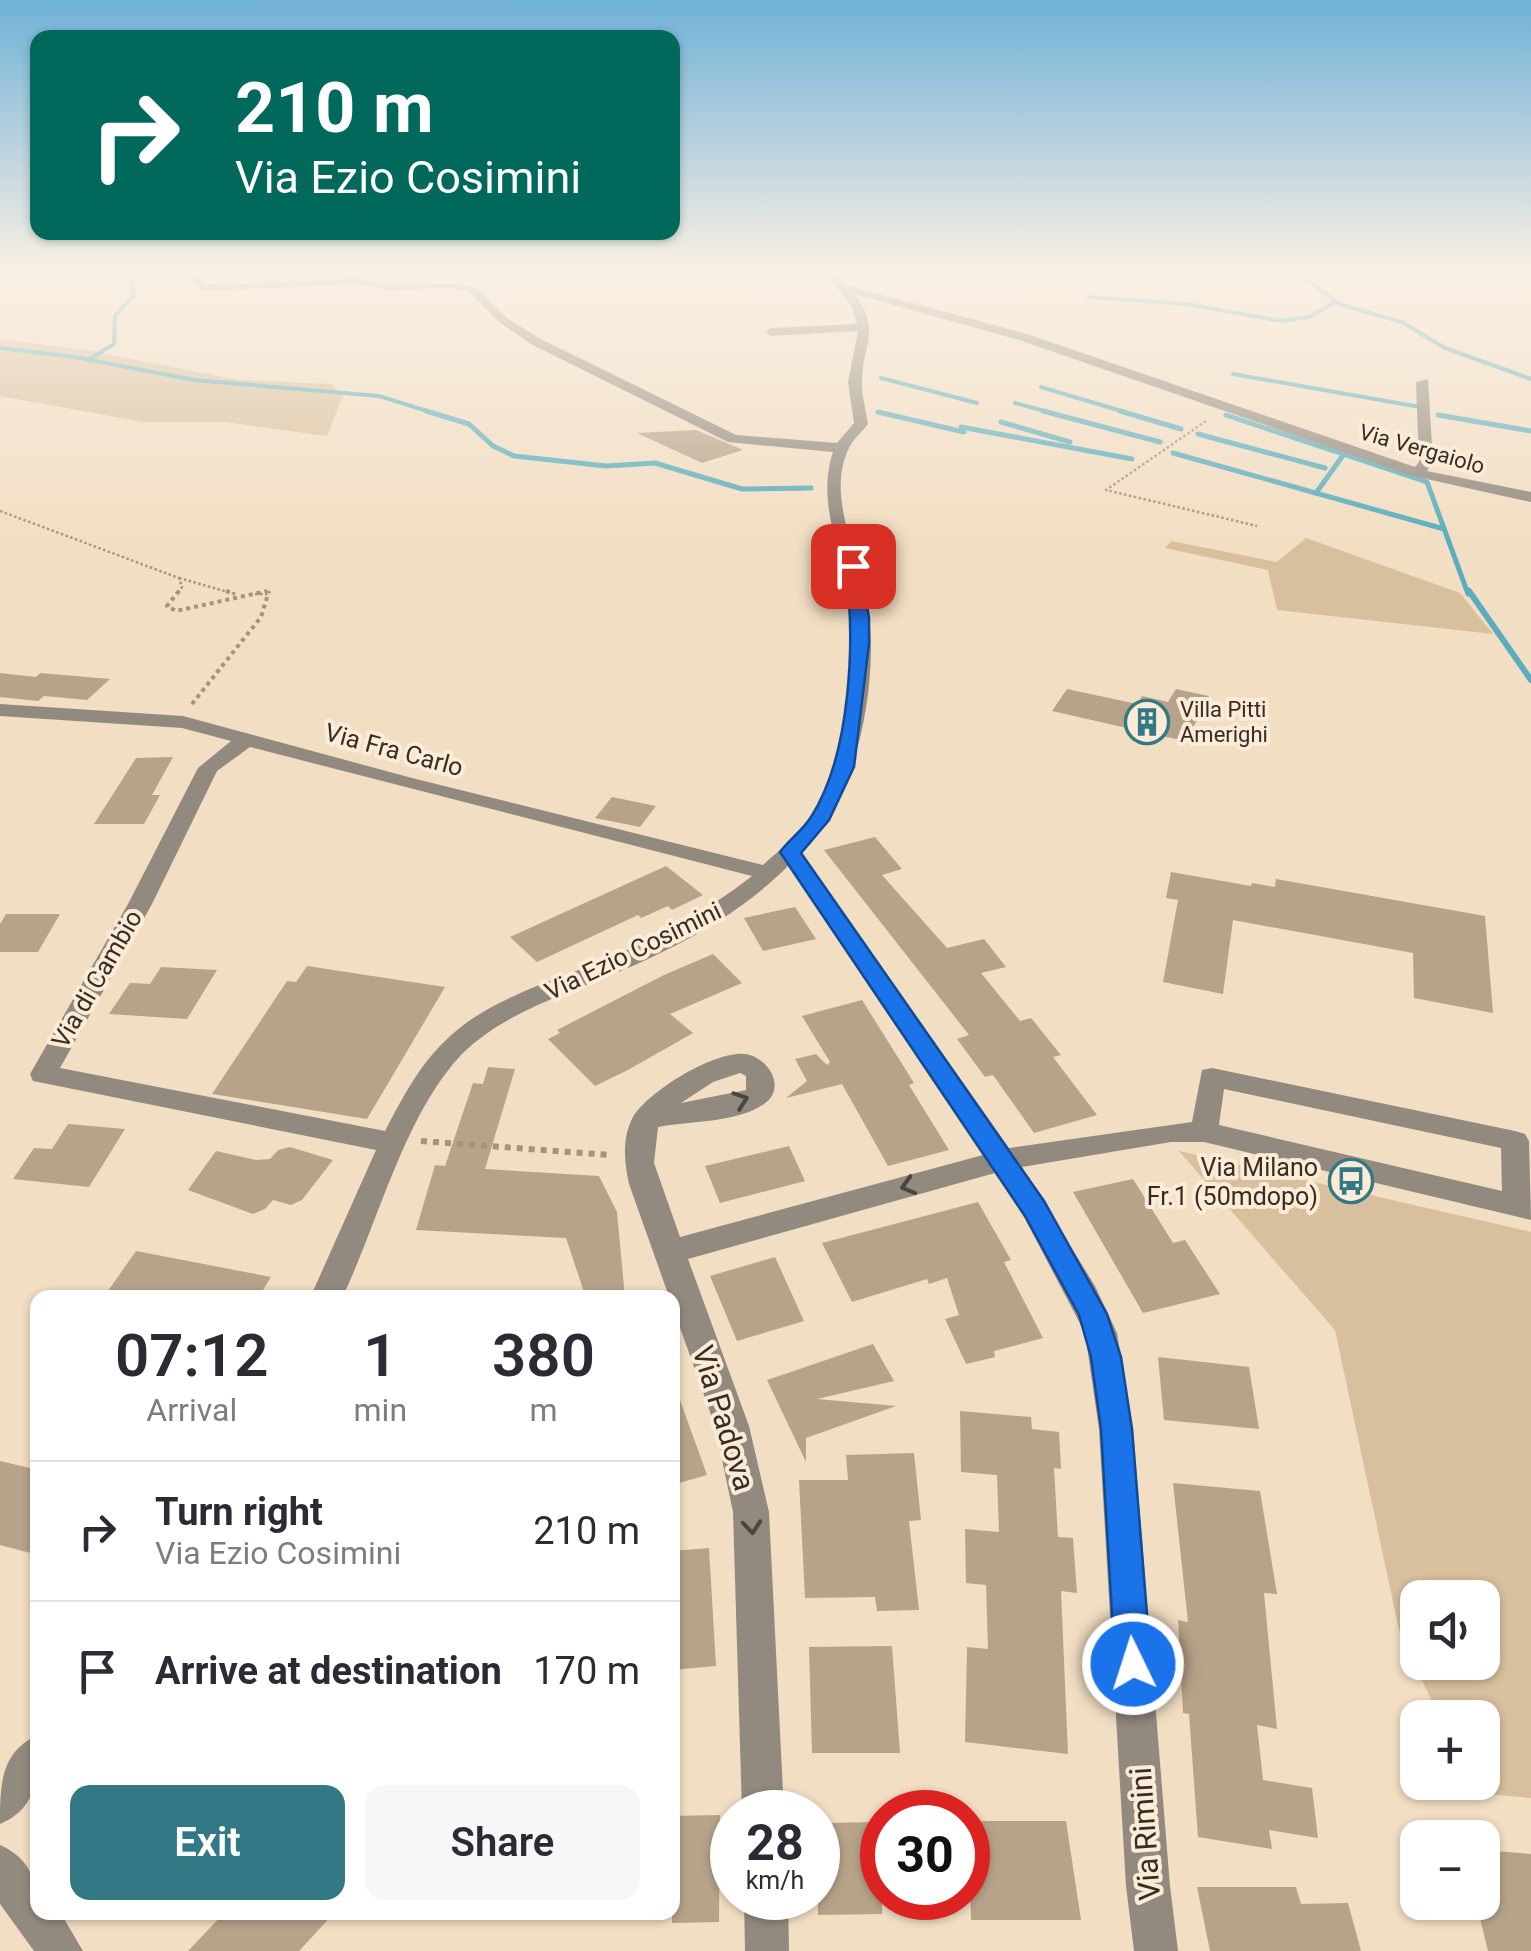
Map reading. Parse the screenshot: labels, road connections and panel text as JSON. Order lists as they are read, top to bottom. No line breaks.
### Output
{"streets":{"street":["Via Vergaiolo","Via Fra Carlo","Via Ezio Cosimini","Via di Cambio","Via Padova","Via Rimini"]},"crossings":[["Via Fra Carlo","Via Ezio Cosimini"],["Via Fra Carlo","Via di Cambio"],["Via Fra Carlo","Via Rimini"],["Via Ezio Cosimini","Via di Cambio"],["Via Ezio Cosimini","Via Rimini"]],"one_way":["Via Padova"],"places":{"building":["Villa Pitti Amerighi"],"bus stop":["Via Milano Fr.1 (50mdopo)"]},"page":{"turn":["210 m","Via Ezio Cosimini"],"eta":["07:12","Arrival","1","min","380","m"],"list":[{"name":"Turn right","note":"Via Ezio Cosimini","value":"210 m"},{"name":"Arrive at destination","value":"170 m"}],"map_buttons":["+","−"],"buttons":["Exit","Share"],"speed":"28 km/h","limit":"30"}}
